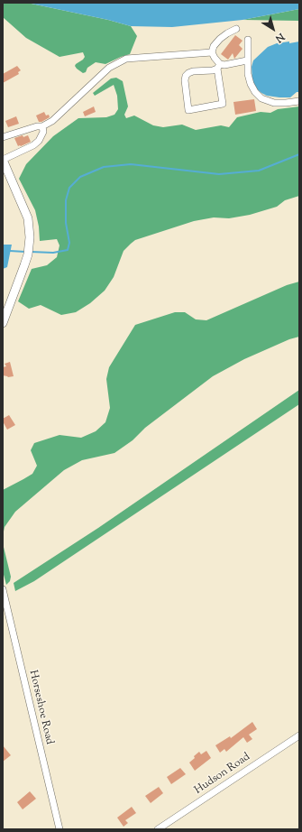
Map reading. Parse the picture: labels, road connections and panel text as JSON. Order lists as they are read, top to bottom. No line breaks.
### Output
{"streets":{"street":["Horseshoe Road","Hudson Road"]},"north":"bottom right"}
